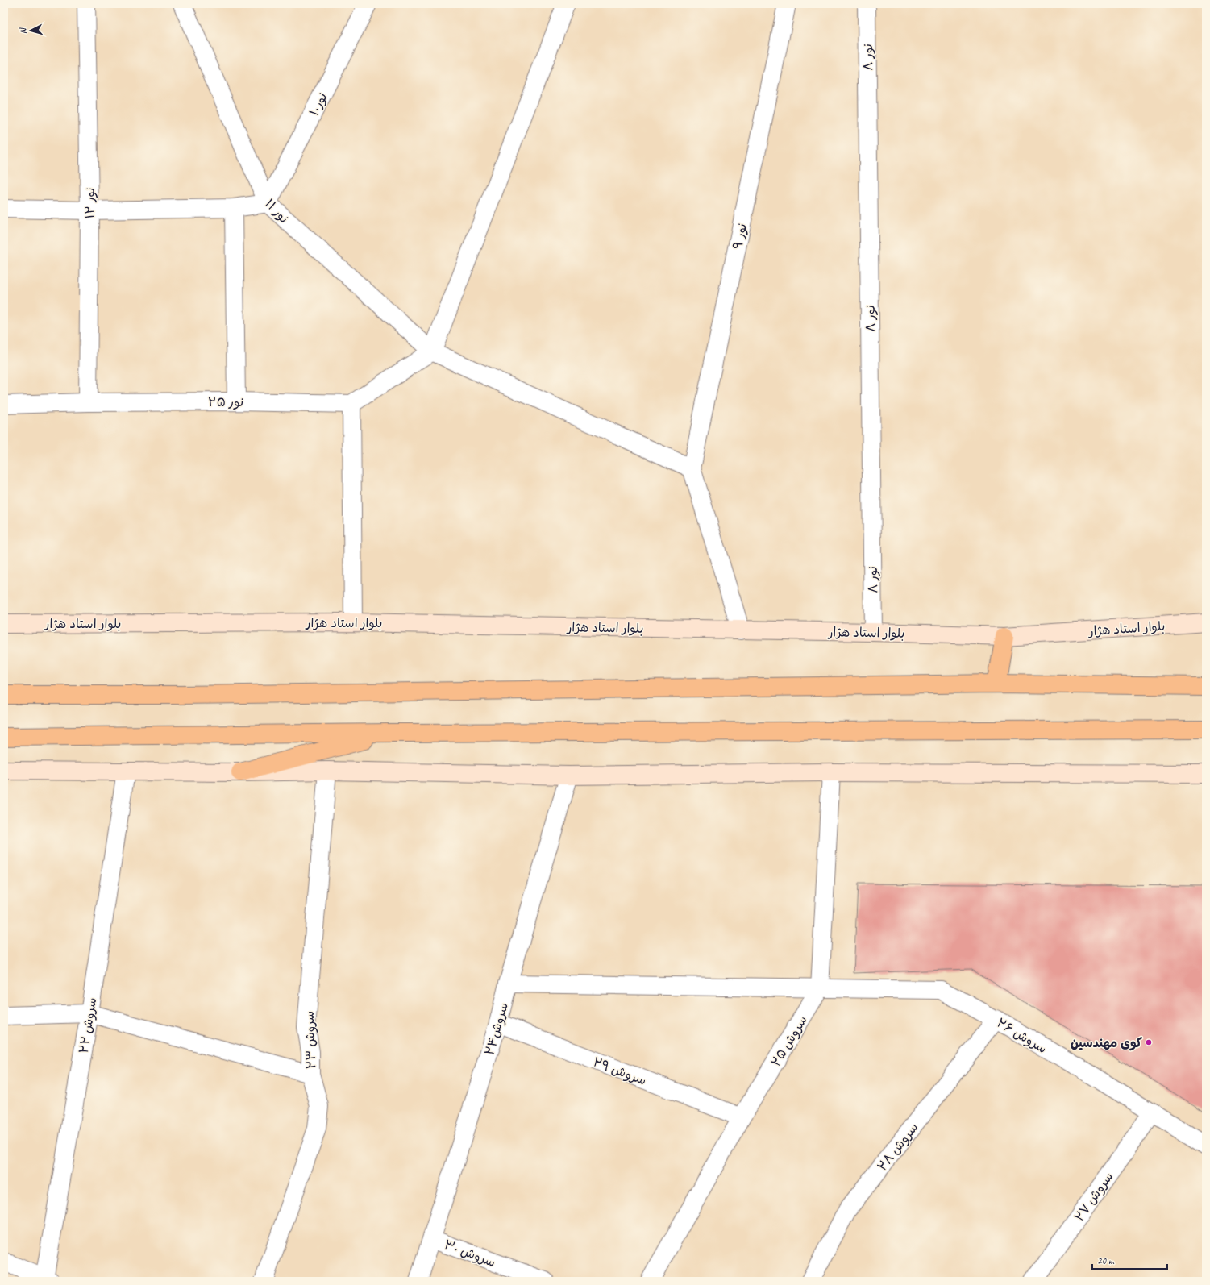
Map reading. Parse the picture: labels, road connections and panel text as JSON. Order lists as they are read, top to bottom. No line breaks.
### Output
{"streets":{"main road":["بلوار استاد هژار"],"street":["نور ۸","نور۱۰","نور ۱۲","نور ۱۱","نور ۹","نور ۲۵","سروش ۲۲","سروش۲۴","سروش ۲۶","سروش ۲۳","سروش ۲۵","سروش ۲۹","سروش ۲۸","سروش ۲۷","سروش ۳۰"]},"crossings":[["نور ۸","بلوار استاد هژار"],["نور۱۰","نور ۱۱"],["نور ۱۲","نور ۲۵"],["نور ۱۱","نور ۹"],["سروش۲۴","سروش ۲۶"],["سروش۲۴","سروش ۲۹"],["سروش۲۴","سروش ۳۰"],["سروش ۲۶","سروش ۲۵"],["سروش ۲۶","سروش ۲۸"],["سروش ۲۶","سروش ۲۷"],["سروش ۲۵","سروش ۲۹"]],"places":["کوی مهندسین"],"scale_bar":"20 m","north":"left"}
